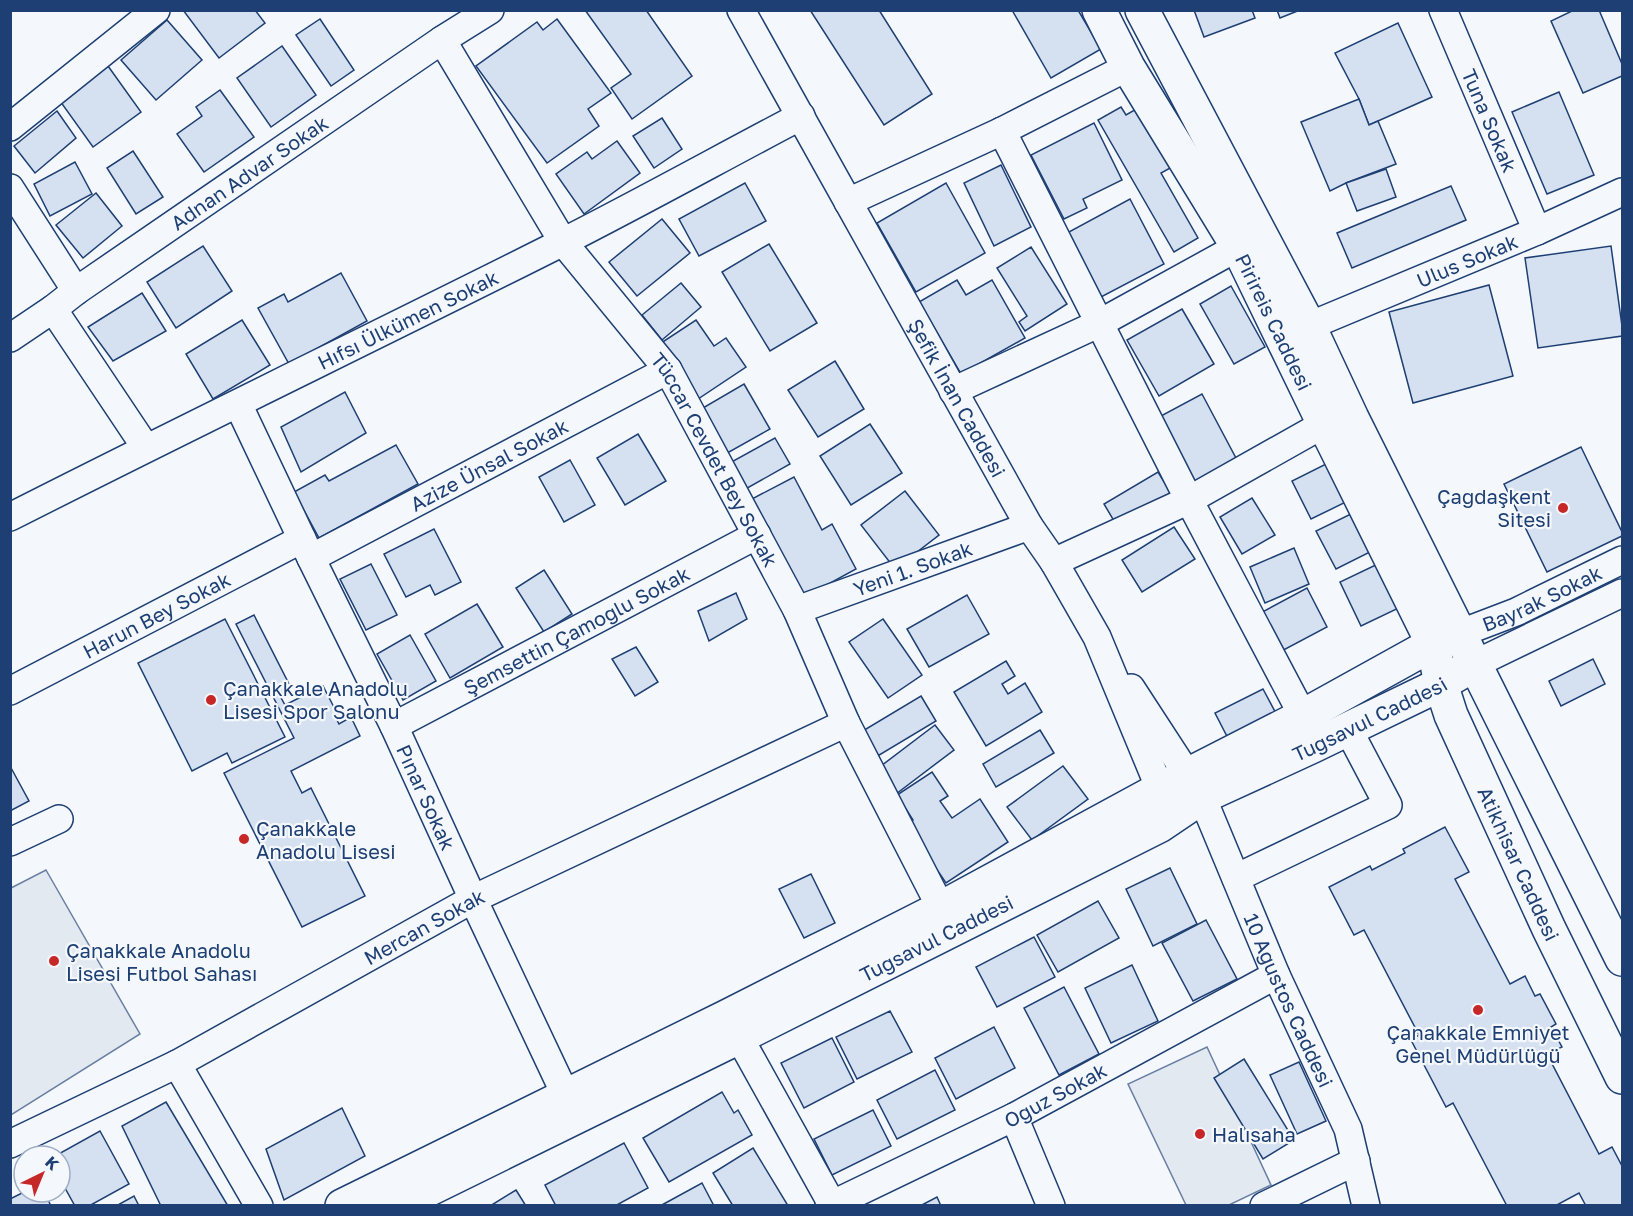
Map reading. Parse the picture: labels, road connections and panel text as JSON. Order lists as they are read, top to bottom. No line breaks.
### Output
{"streets":{"main road":["Pirireis Caddesi","Tuğsavul Caddesi","Atikhisar Caddesi"],"street":["Tuna Sokak","Adnan Advar Sokak","Ulus Sokak","Hıfsı Ülkümen Sokak","Şefik İnan Caddesi","Tüccar Cevdet Bey Sokak","Azize Ünsal Sokak","Yeni 1. Sokak","Bayrak Sokak","Harun Bey Sokak","Şemsettin Çamoğlu Sokak","Pınar Sokak","Mercan Sokak","10 Ağustos Caddesi","Oğuz Sokak"]},"crossings":[["Tuna Sokak","Ulus Sokak"],["Adnan Advar Sokak","Tüccar Cevdet Bey Sokak"],["Ulus Sokak","Pirireis Caddesi"],["Hıfsı Ülkümen Sokak","Şefik İnan Caddesi"],["Hıfsı Ülkümen Sokak","Tüccar Cevdet Bey Sokak"],["Hıfsı Ülkümen Sokak","Pınar Sokak"],["Pirireis Caddesi","Bayrak Sokak"],["Pirireis Caddesi","Atikhisar Caddesi"],["Şefik İnan Caddesi","Yeni 1. Sokak"],["Şefik İnan Caddesi","Tuğsavul Caddesi"],["Şefik İnan Caddesi","10 Ağustos Caddesi"],["Tüccar Cevdet Bey Sokak","Azize Ünsal Sokak"],["Tüccar Cevdet Bey Sokak","Yeni 1. Sokak"],["Tüccar Cevdet Bey Sokak","Şemsettin Çamoğlu Sokak"],["Tüccar Cevdet Bey Sokak","Mercan Sokak"],["Azize Ünsal Sokak","Harun Bey Sokak"],["Azize Ünsal Sokak","Pınar Sokak"],["Bayrak Sokak","Tuğsavul Caddesi"],["Bayrak Sokak","Atikhisar Caddesi"],["Harun Bey Sokak","Pınar Sokak"],["Şemsettin Çamoğlu Sokak","Pınar Sokak"],["Tuğsavul Caddesi","Atikhisar Caddesi"],["Tuğsavul Caddesi","10 Ağustos Caddesi"],["Pınar Sokak","Mercan Sokak"],["10 Ağustos Caddesi","Oğuz Sokak"]],"places":["Çağdaşkent Sitesi","Çanakkale Anadolu Lisesi Spor Salonu","Çanakkale Anadolu Lisesi","Çanakkale Anadolu Lisesi Futbol Sahası","Çanakkale Emniyet Genel Müdürlüğü","Halısaha"],"north":"top right"}
